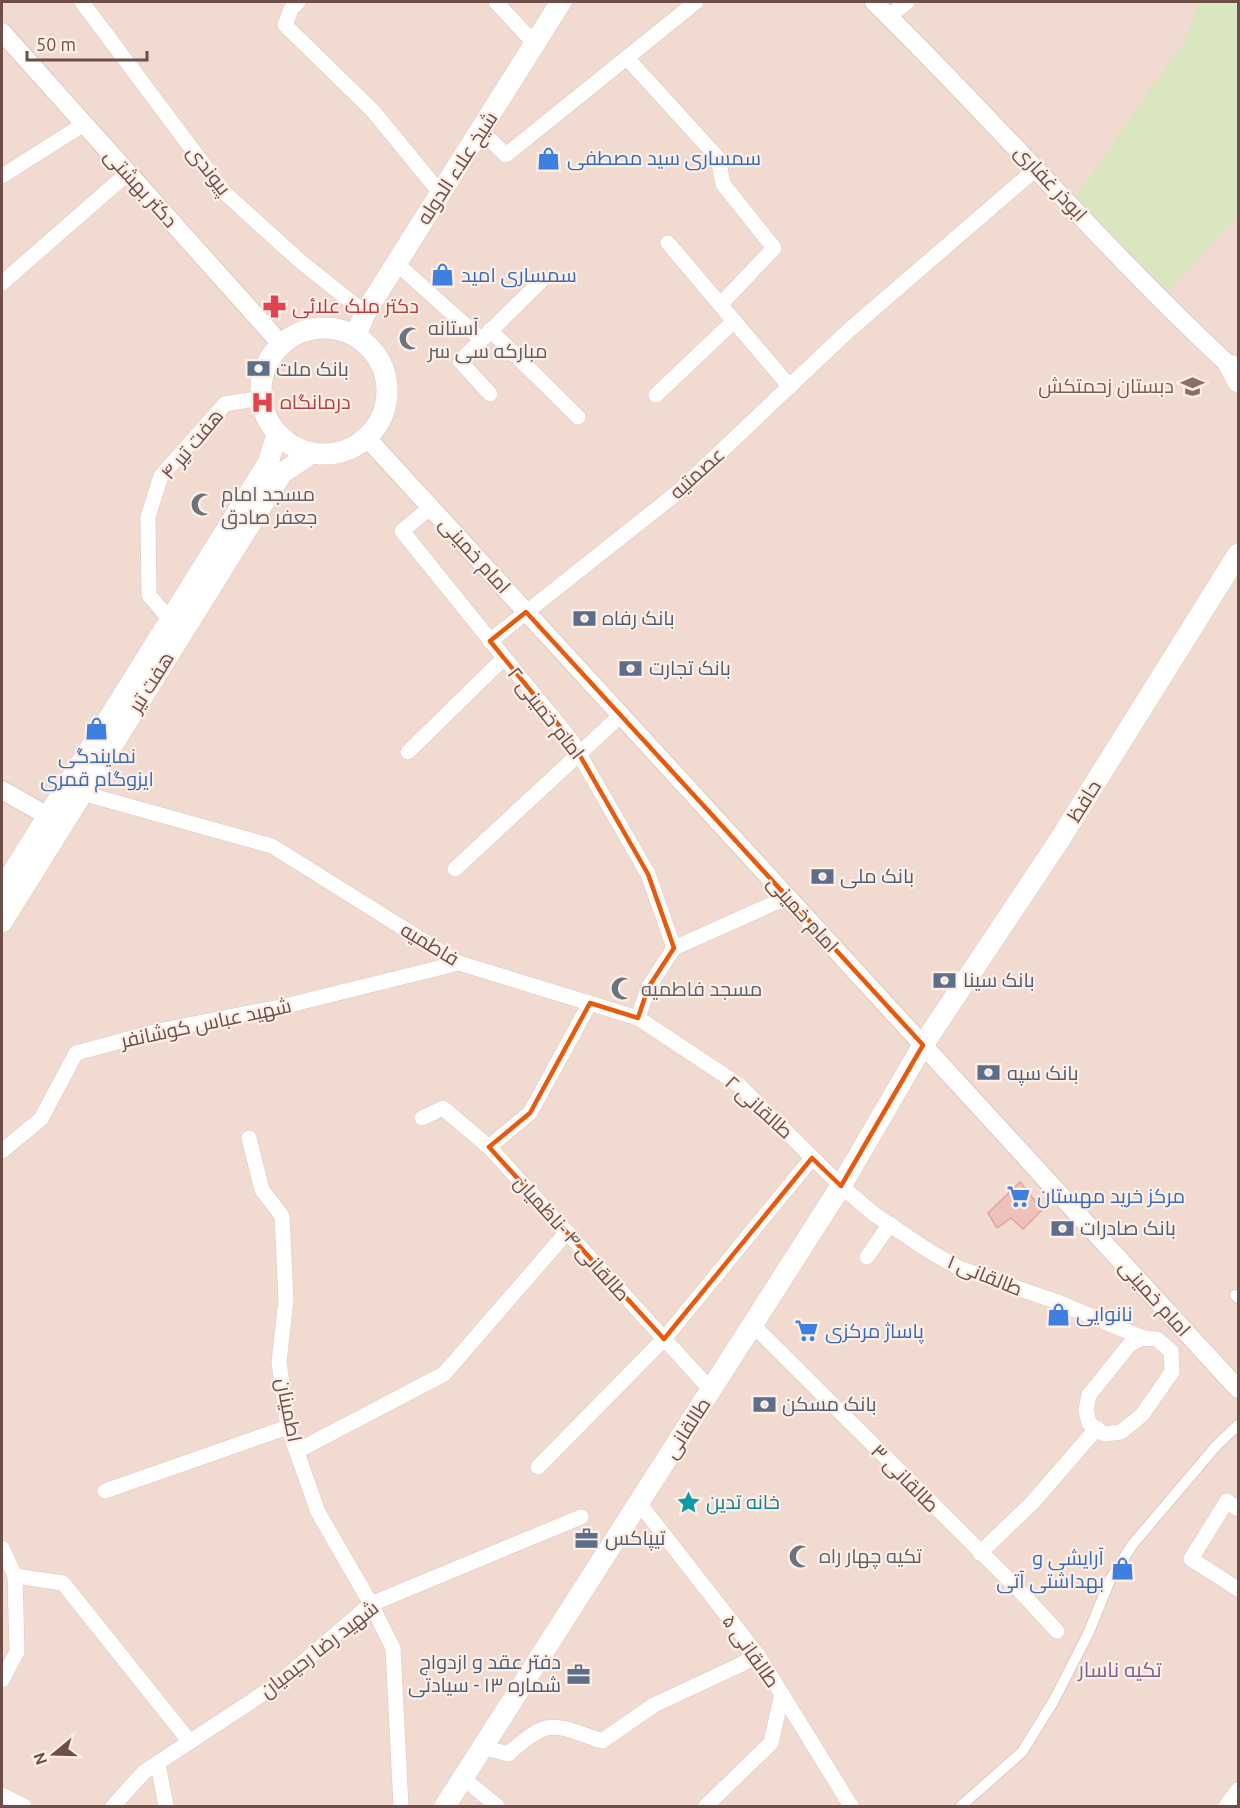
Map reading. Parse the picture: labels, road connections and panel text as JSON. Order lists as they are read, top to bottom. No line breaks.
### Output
{"streets":{"main road":["شیخ علاء الدوله","هفت تیر","حافظ","طالقانی"],"street":["پیوندی","ابوذر غفاری","دکتر بهشتی","هفت تیر ۴","عصمتیه","امام خمینی","امام خمینی ۲","فاطمیه","شهید عباس کوشانفر","طالقانی ۲","طالقانی ۴ -ناظمیان","طالقانی ۱","اطمینان","طالقانی ۳","شهید رضا رحیمیان","طالقانی ۵"]},"crossings":[["شیخ علاء الدوله","پیوندی"],["شیخ علاء الدوله","دکتر بهشتی"],["شیخ علاء الدوله","هفت تیر ۴"],["شیخ علاء الدوله","امام خمینی"],["شیخ علاء الدوله","هفت تیر"],["ابوذر غفاری","عصمتیه"],["دکتر بهشتی","هفت تیر ۴"],["دکتر بهشتی","امام خمینی"],["دکتر بهشتی","هفت تیر"],["هفت تیر ۴","امام خمینی"],["هفت تیر ۴","هفت تیر"],["عصمتیه","امام خمینی"],["عصمتیه","امام خمینی ۲"],["امام خمینی","هفت تیر"],["امام خمینی","امام خمینی ۲"],["امام خمینی","حافظ"],["امام خمینی","طالقانی"],["هفت تیر","فاطمیه"],["حافظ","طالقانی"],["فاطمیه","شهید عباس کوشانفر"],["فاطمیه","طالقانی ۲"],["طالقانی ۲","طالقانی ۱"],["طالقانی ۲","طالقانی"],["طالقانی ۴ -ناظمیان","طالقانی"],["طالقانی ۱","طالقانی"],["اطمینان","شهید رضا رحیمیان"],["طالقانی","طالقانی ۳"],["طالقانی","طالقانی ۵"]],"districts":["تکیه ناسار"],"places":{"shop":["سمساری سید مصطفی","سمساری امید","نمایندگی ایزوگام قمری","نانوایی","آرایشی و بهداشتی آتی"],"pharmacy":["دکتر ملک علائی"],"mosque":["آستانه مبارکه سی سر","مسجد امام جعفر صادق","مسجد فاطمیه","تکیه چهار راه"],"bank":["بانک ملت","بانک رفاه","بانک تجارت","بانک ملی","بانک سینا","بانک سپه","بانک صادرات","بانک مسکن"],"school or university":["دبستان زحمتکش"],"hospital":["درمانگاه"],"supermarket":["مرکز خرید مهستان","پاساژ مرکزی"],"place":["خانه تدین"],"office":["تیپاکس","دفتر عقد و ازدواج شماره ۱۳ - سیادتی"]},"scale_bar":"50 m","north":"left"}
